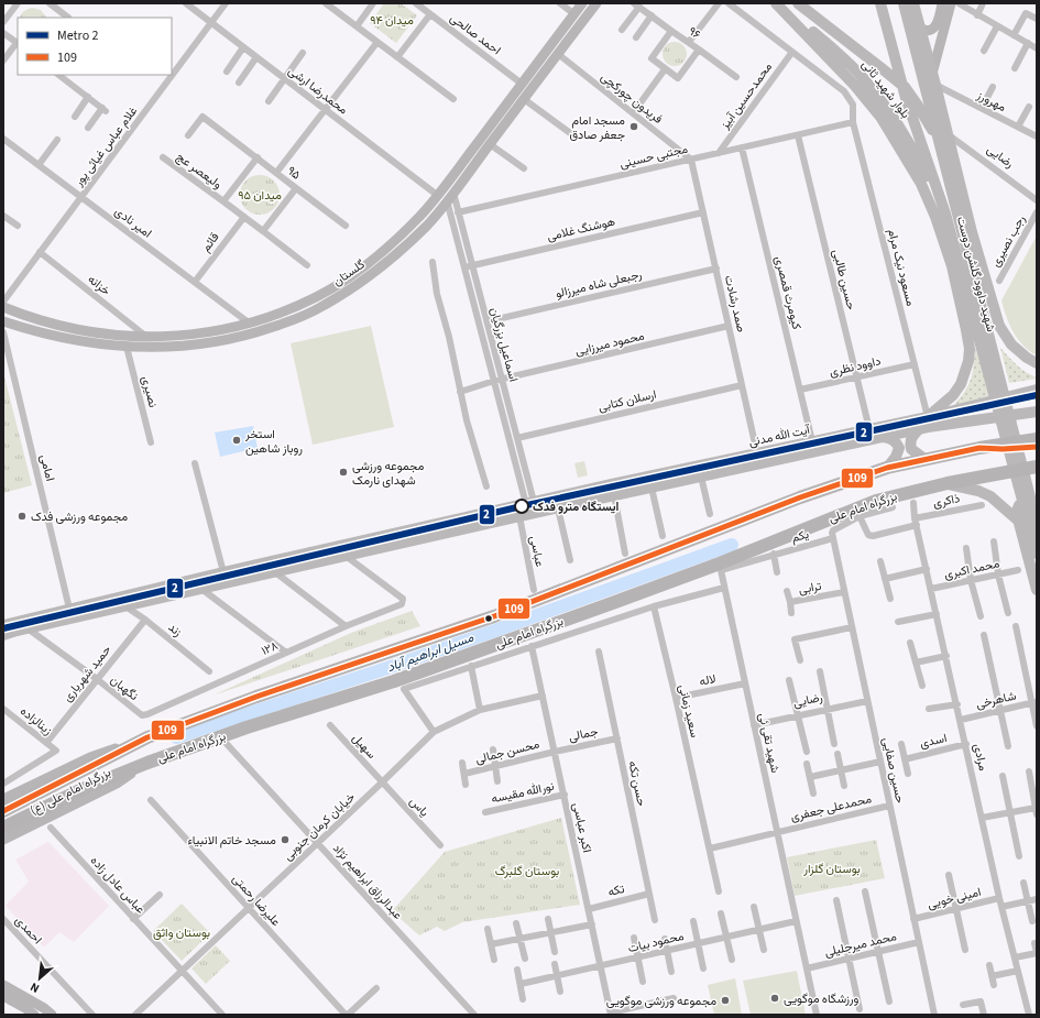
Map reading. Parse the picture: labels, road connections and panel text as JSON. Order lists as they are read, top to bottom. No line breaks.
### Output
{"streets":{"highway":["بزرگراه امام علی"],"main road":["بلوار شهید ثانی","گلستان","شهید داوود گلشن دوست","آیت الله مدنی","بزرگراه امام علی (ع)"],"street":["۹۶","احمد صالحی","محمدرضا ارشی","محمدحسین آبیز","فریدون چورکچی","مهرورز","غلام عباس غیاثی ‌پور","مجتبی حسینی","رضایی","ولیعصر عج","۹۵","امیر نادی","هوشنگ غلامی","رجب نصیری","قائم","مسعود نیک مرام","حسین طالبی","رجبعلی شاه میرزالو","خزانه","کیومرث قمصری","صمد رشادت","محمود میرزایی","اسماعیل بزرگیان","داوود نظری","نصیری","ارسلان کتابی","امامی","ذاکری","یکم","عباسی","محمد اکبری","ترابی","زند","۱۲۸","حمید شهریاری","لاله","نگهبان","شاهرخی","سعید زمانی","زینالزاده","جمالی","اسدی","شهید تقی ئی","سهیل","محسن جمالی","مرادی","حسین صفایی","حسن تکه","نورالله مقیسه","یاس","محمدعلی جعفری","خیابان کرمان جنوبی","اکبر عباسی","عبدالرزاق ابراهیم نژاد","عباس عادل زاده","تکه","امینی خویی","علیرضا رحمتی","احمدی","محمود بیات","محمد میرجلیلی"]},"crossings":[["احمد صالحی","گلستان"],["بلوار شهید ثانی","شهید داوود گلشن دوست"],["محمدرضا ارشی","غلام عباس غیاثی ‌پور"],["محمدرضا ارشی","گلستان"],["محمدحسین آبیز","مجتبی حسینی"],["محمدحسین آبیز","مسعود نیک مرام"],["فریدون چورکچی","مجتبی حسینی"],["فریدون چورکچی","گلستان"],["فریدون چورکچی","صمد رشادت"],["غلام عباس غیاثی ‌پور","امیر نادی"],["غلام عباس غیاثی ‌پور","خزانه"],["مجتبی حسینی","مسعود نیک مرام"],["مجتبی حسینی","حسین طالبی"],["مجتبی حسینی","کیومرث قمصری"],["مجتبی حسینی","صمد رشادت"],["مجتبی حسینی","اسماعیل بزرگیان"],["رضایی","شهید تقی ئی"],["رضایی","حسین صفایی"],["امیر نادی","قائم"],["امیر نادی","گلستان"],["هوشنگ غلامی","صمد رشادت"],["هوشنگ غلامی","اسماعیل بزرگیان"],["مسعود نیک مرام","داوود نظری"],["مسعود نیک مرام","آیت الله مدنی"],["گلستان","خزانه"],["گلستان","اسماعیل بزرگیان"],["گلستان","نصیری"],["حسین طالبی","داوود نظری"],["حسین طالبی","آیت الله مدنی"],["رجبعلی شاه میرزالو","صمد رشادت"],["رجبعلی شاه میرزالو","اسماعیل بزرگیان"],["کیومرث قمصری","داوود نظری"],["کیومرث قمصری","آیت الله مدنی"],["صمد رشادت","محمود میرزایی"],["صمد رشادت","ارسلان کتابی"],["صمد رشادت","آیت الله مدنی"],["محمود میرزایی","اسماعیل بزرگیان"],["اسماعیل بزرگیان","ارسلان کتابی"],["اسماعیل بزرگیان","آیت الله مدنی"],["اسماعیل بزرگیان","عباسی"],["آیت الله مدنی","امامی"],["آیت الله مدنی","عباسی"],["آیت الله مدنی","زند"],["آیت الله مدنی","۱۲۸"],["آیت الله مدنی","نگهبان"],["ذاکری","یکم"],["ذاکری","مرادی"],["بزرگراه امام علی","بزرگراه امام علی (ع)"],["یکم","شهید تقی ئی"],["یکم","حسین صفایی"],["محمد اکبری","مرادی"],["ترابی","حسین صفایی"],["زند","حمید شهریاری"],["۱۲۸","نگهبان"],["حمید شهریاری","نگهبان"],["حمید شهریاری","زینالزاده"],["لاله","سعید زمانی"],["لاله","شهید تقی ئی"],["شاهرخی","مرادی"],["جمالی","محسن جمالی"],["جمالی","حسن تکه"],["جمالی","اکبر عباسی"],["اسدی","مرادی"],["شهید تقی ئی","محمدعلی جعفری"],["شهید تقی ئی","محمود بیات"],["شهید تقی ئی","محمد میرجلیلی"],["سهیل","یاس"],["سهیل","خیابان کرمان جنوبی"],["محسن جمالی","اکبر عباسی"],["مرادی","امینی خویی"],["حسین صفایی","محمدعلی جعفری"],["حسین صفایی","امینی خویی"],["حسین صفایی","محمد میرجلیلی"],["حسن تکه","تکه"],["نورالله مقیسه","اکبر عباسی"],["یاس","خیابان کرمان جنوبی"],["خیابان کرمان جنوبی","اکبر عباسی"],["خیابان کرمان جنوبی","عبدالرزاق ابراهیم نژاد"],["خیابان کرمان جنوبی","عباس عادل زاده"],["خیابان کرمان جنوبی","علیرضا رحمتی"],["اکبر عباسی","تکه"],["اکبر عباسی","محمود بیات"]],"water":["مسیل ابراهیم آباد"],"parks":["میدان ۹۴","میدان ۹۵","بوستان گلزار","بوستان گلبرگ","بوستان واثق"],"places":["مسجد امام جعفر صادق","استخر روباز شاهین","مجموعه ورزشی شهدای نارمک","ایستگاه مترو فدک","مجموعه ورزشی فدک","مسجد خاتم الانبیاء","ورزشگاه موگویی","مجموعه ورزشی موگویی"],"lines":["metro line 2","transit line 109"],"legend":["Metro 2","109"],"north":"bottom left"}
